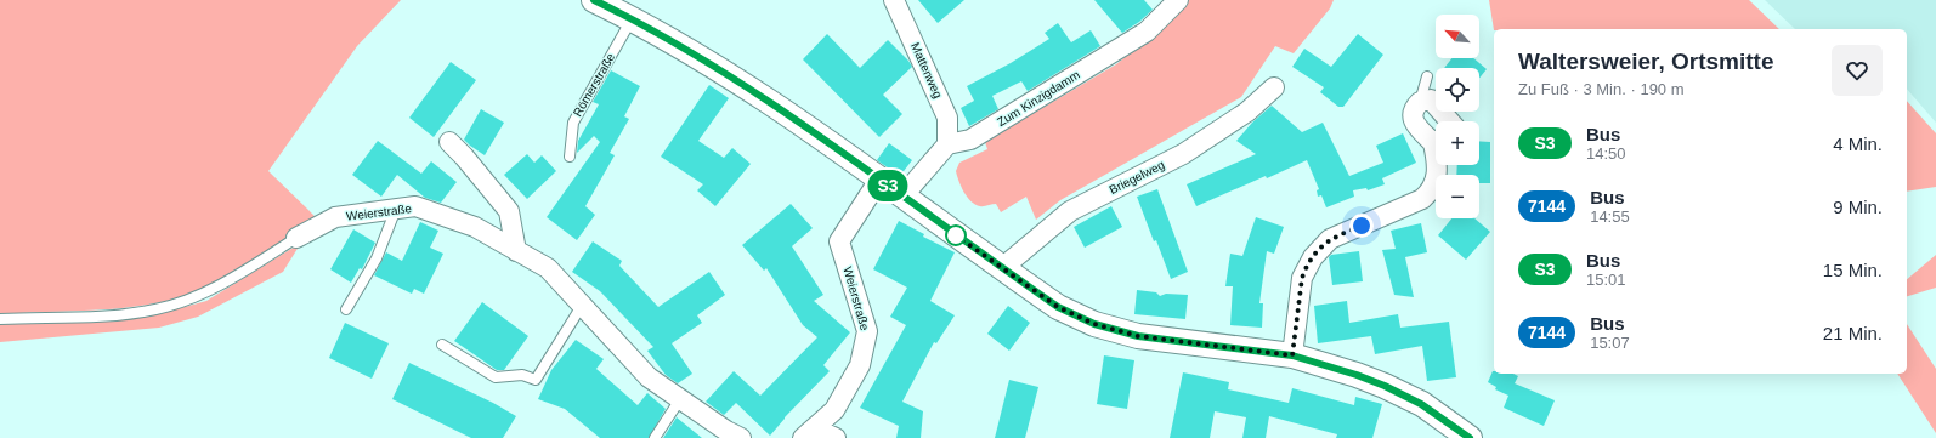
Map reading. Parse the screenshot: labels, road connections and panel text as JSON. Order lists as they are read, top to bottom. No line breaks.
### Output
{"streets":{"street":["Mattenweg","Zum Kinzigdamm","Briegelweg","Weierstraße"],"lane":["Römerstraße"]},"crossings":[["Mattenweg","Zum Kinzigdamm"]],"lines":["bus line S3"],"north":"top left","page":{"on_map":"S3","map_buttons":["+","−"],"heading":["Waltersweier, Ortsmitte","Zu Fuß · 3 Min. · 190 m"],"list":[{"mark":"S3","name":"Bus","note":"14:50","value":"4 Min."},{"mark":"7144","name":"Bus","note":"14:55","value":"9 Min."},{"mark":"S3","name":"Bus","note":"15:01","value":"15 Min."},{"mark":"7144","name":"Bus","note":"15:07","value":"21 Min."}]}}
